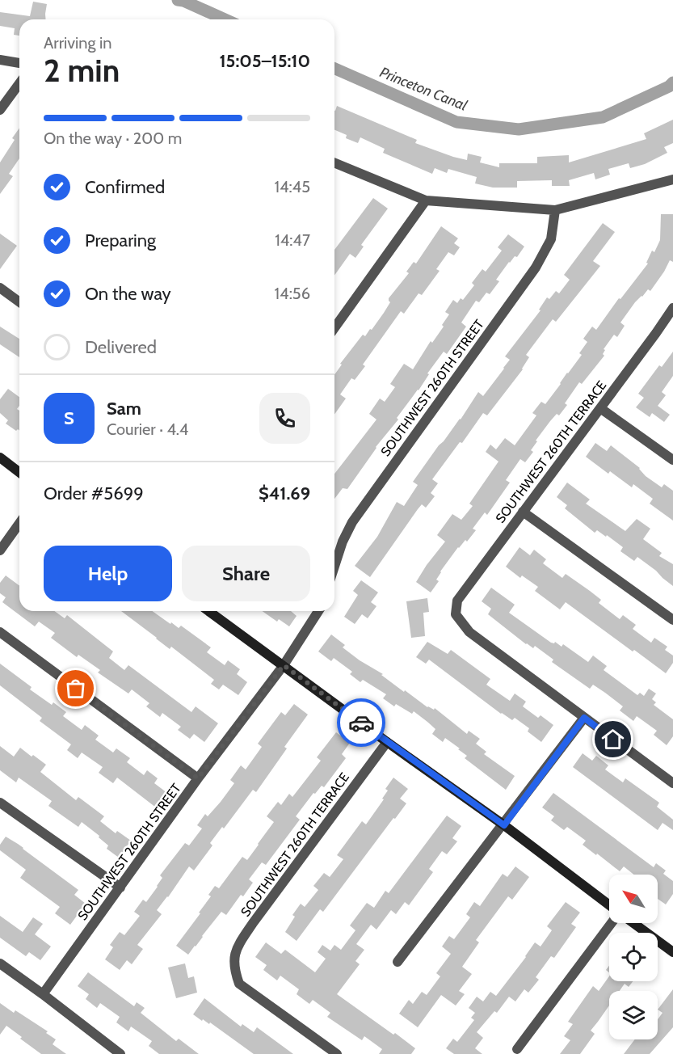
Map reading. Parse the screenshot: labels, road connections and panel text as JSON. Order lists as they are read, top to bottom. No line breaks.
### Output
{"streets":{"street":["SOUTHWEST 260TH STREET","SOUTHWEST 260TH TERRACE"]},"water":["Princeton Canal"],"north":"top left","page":{"heading":["2 min","Arriving in","15:05–15:10"],"panel":["Sam","Courier · 4.4","Order #5699","$41.69"],"bar":"On the way · 200 m","list":[["Confirmed","14:45"],["Preparing","14:47"],["On the way","14:56"],"Delivered"],"round":"S","buttons":["Help","Share"]}}
